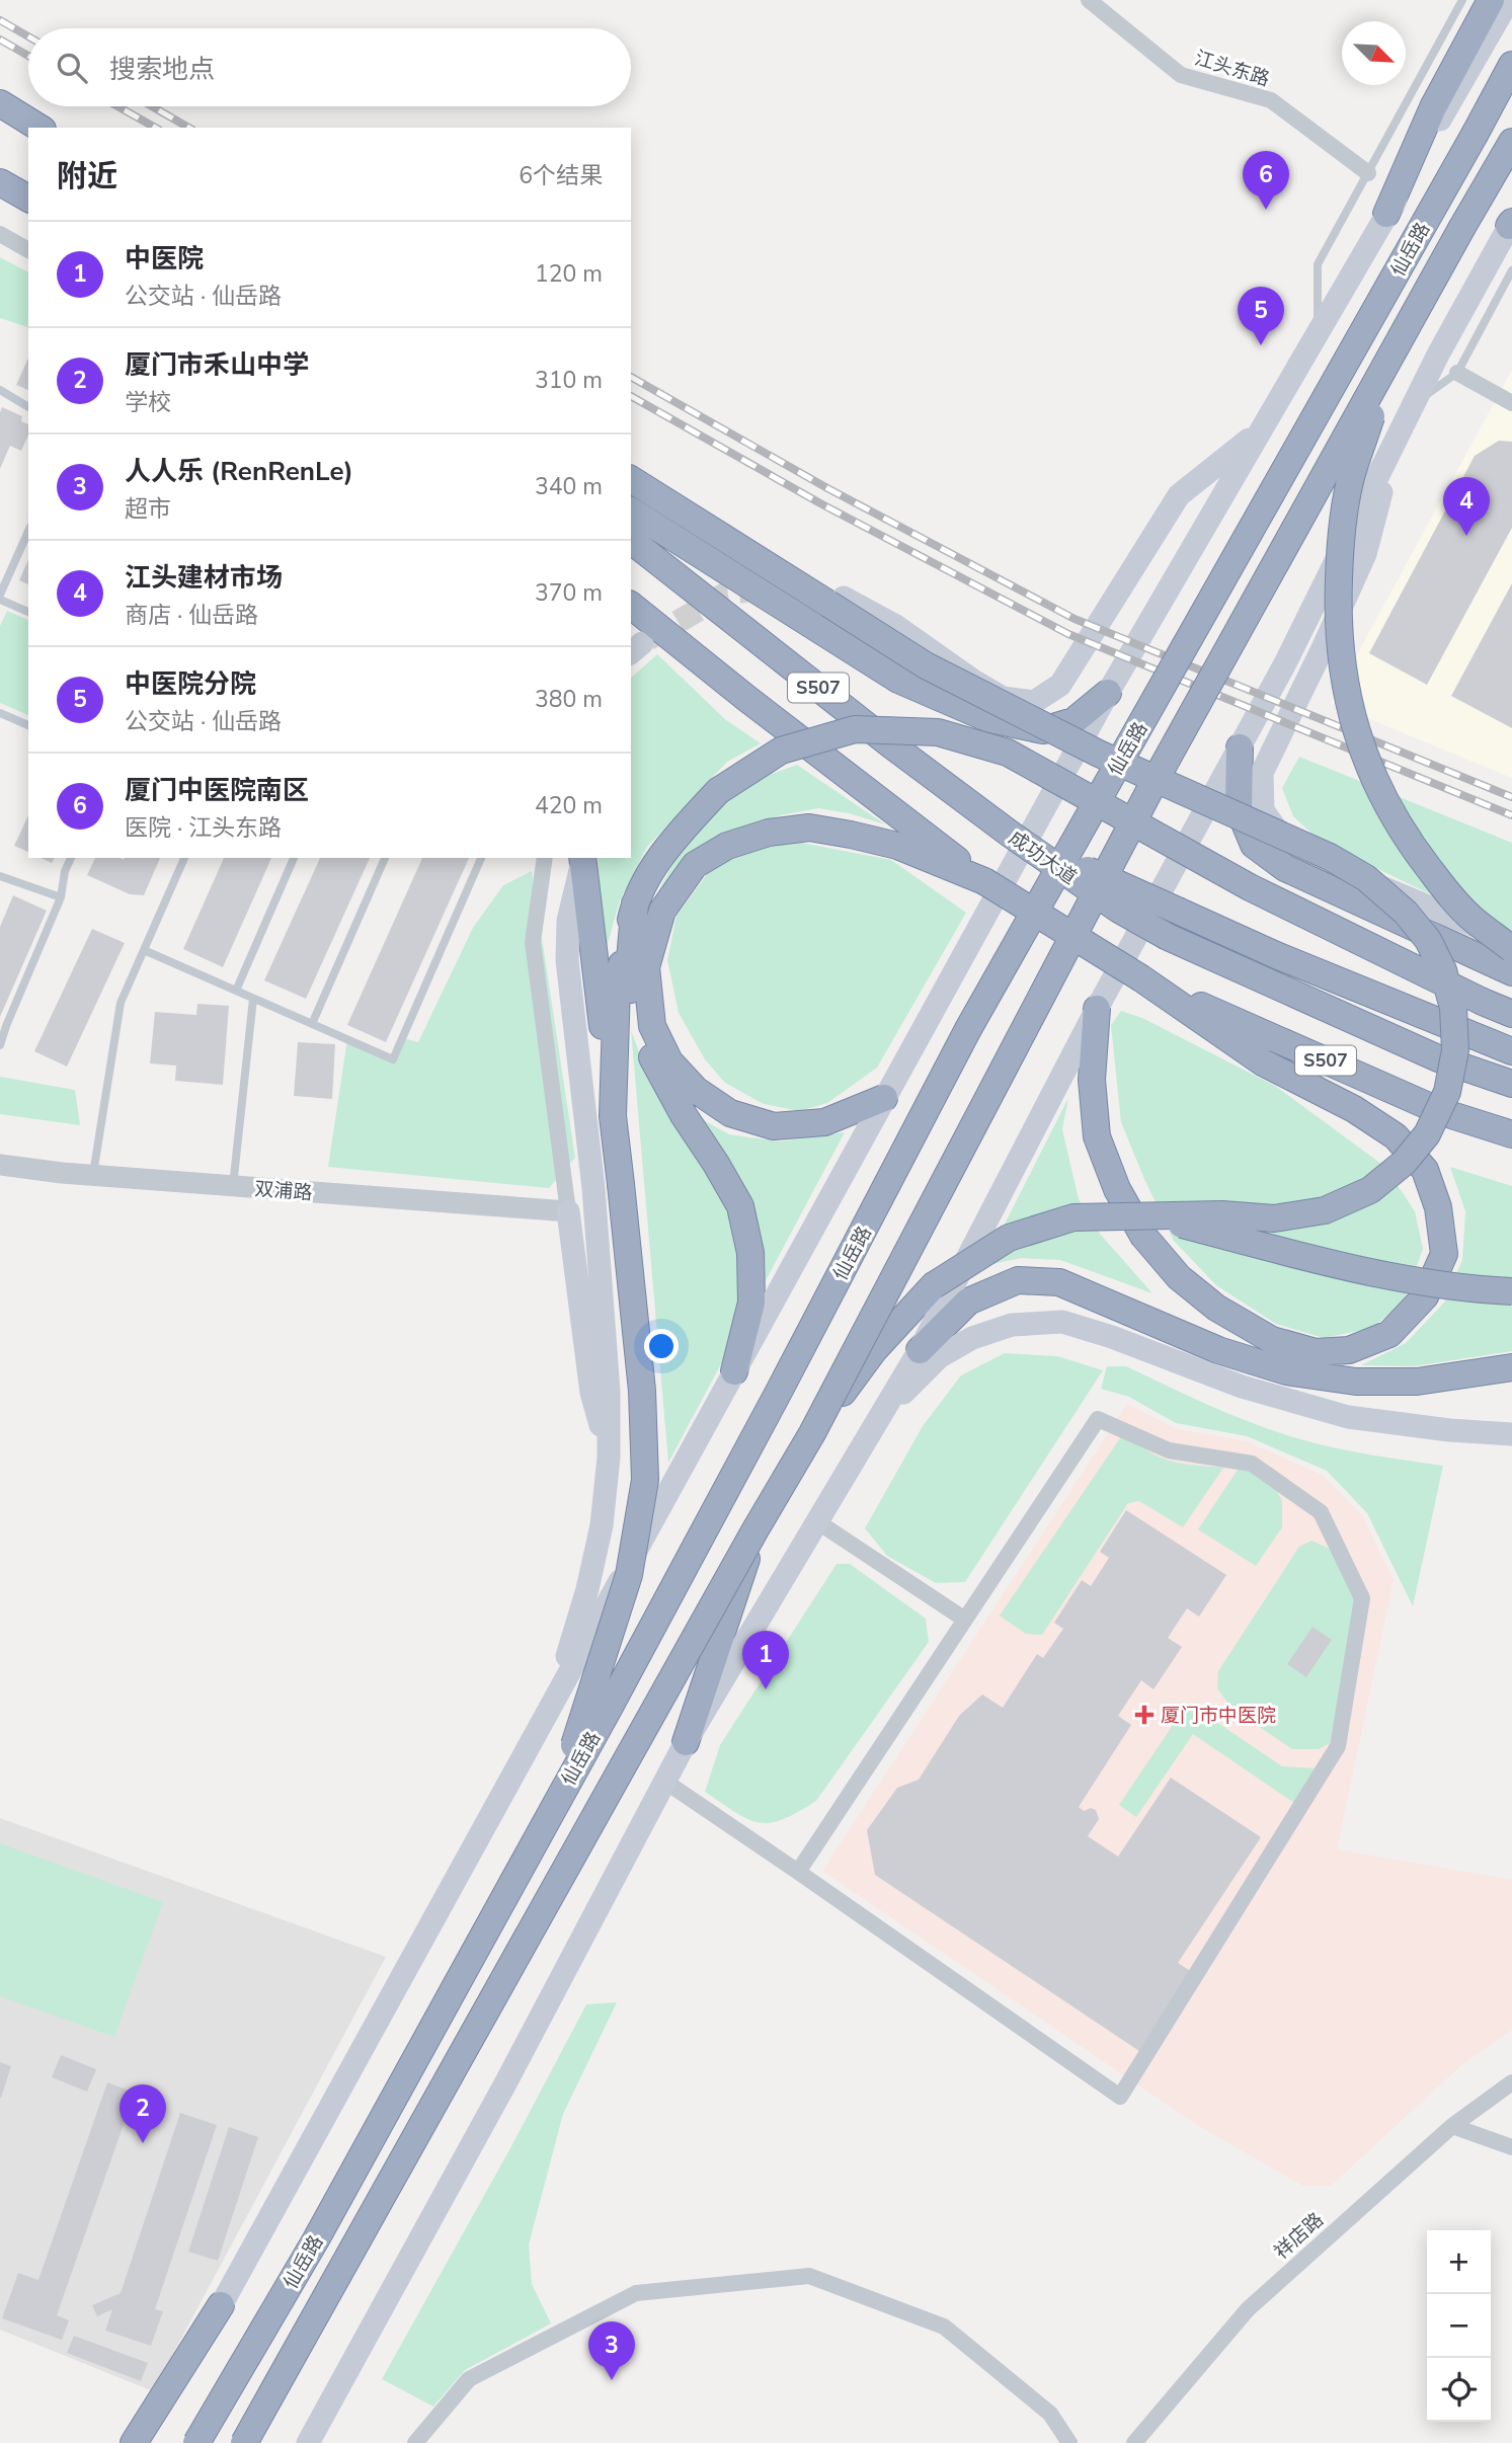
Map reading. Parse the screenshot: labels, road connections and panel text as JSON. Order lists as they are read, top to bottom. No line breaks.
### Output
{"streets":{"highway":["仙岳路","S507","成功大道"],"street":["江头东路","双浦路","祥店路"]},"places":{"health":["厦门市中医院"]},"north":"bottom right","page":{"search":"搜索地点","heading":["附近","6个结果"],"pins":["6","5","4","1","2","3"],"list":[{"mark":"1","name":"中医院","note":"公交站 · 仙岳路","value":"120 m"},{"mark":"2","name":"厦门市禾山中学","note":"学校","value":"310 m"},{"mark":"3","name":"人人乐 (RenRenLe)","note":"超市","value":"340 m"},{"mark":"4","name":"江头建材市场","note":"商店 · 仙岳路","value":"370 m"},{"mark":"5","name":"中医院分院","note":"公交站 · 仙岳路","value":"380 m"},{"mark":"6","name":"厦门中医院南区","note":"医院 · 江头东路","value":"420 m"}],"map_buttons":["+","−"]}}
